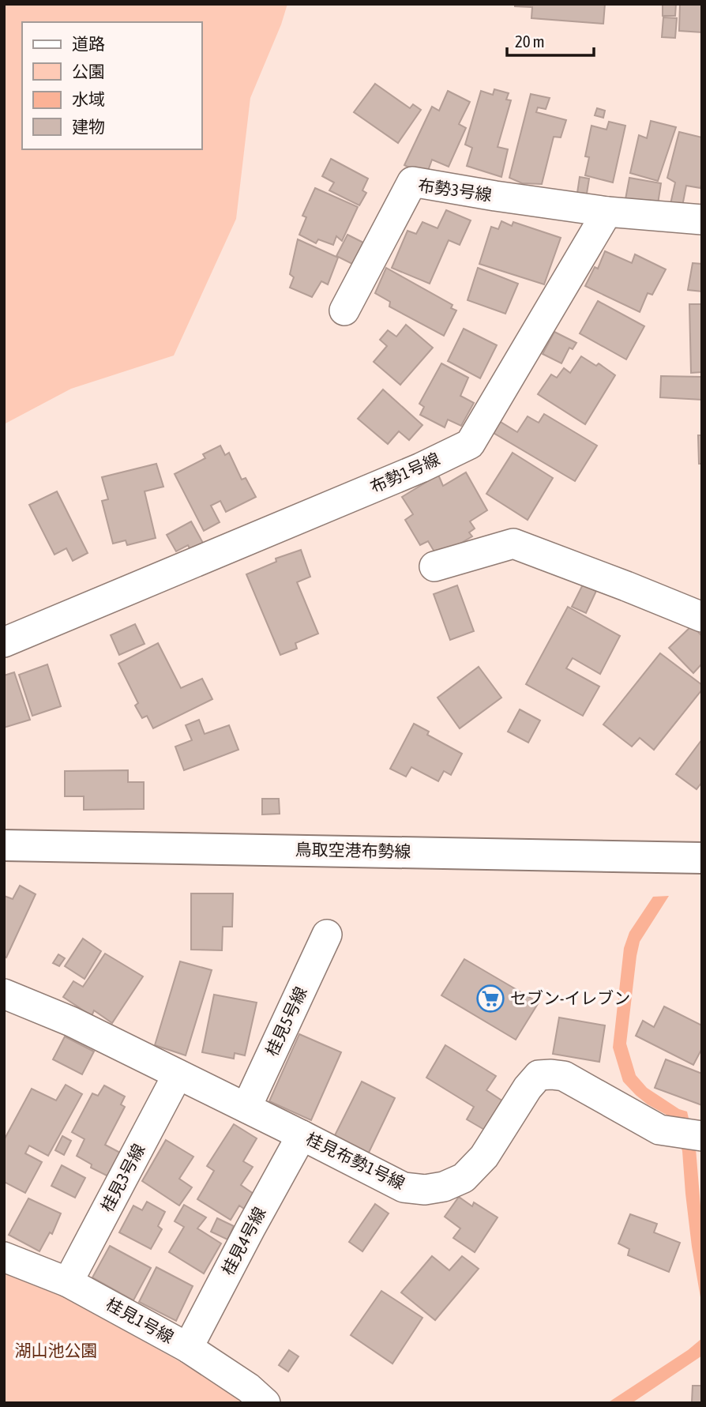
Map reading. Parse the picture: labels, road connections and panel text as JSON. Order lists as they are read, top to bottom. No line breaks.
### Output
{"streets":{"main road":["鳥取空港布勢線"],"street":["布勢3号線","布勢1号線","桂見5号線","桂見布勢1号線","桂見3号線","桂見4号線","桂見1号線"]},"crossings":[["布勢3号線","布勢1号線"],["桂見5号線","桂見布勢1号線"],["桂見布勢1号線","桂見3号線"],["桂見布勢1号線","桂見4号線"],["桂見3号線","桂見1号線"],["桂見4号線","桂見1号線"]],"parks":["湖山池公園"],"places":{"supermarket":["セブン-イレブン"]},"legend":["道路","公園","水域","建物"],"scale_bar":"20 m"}
